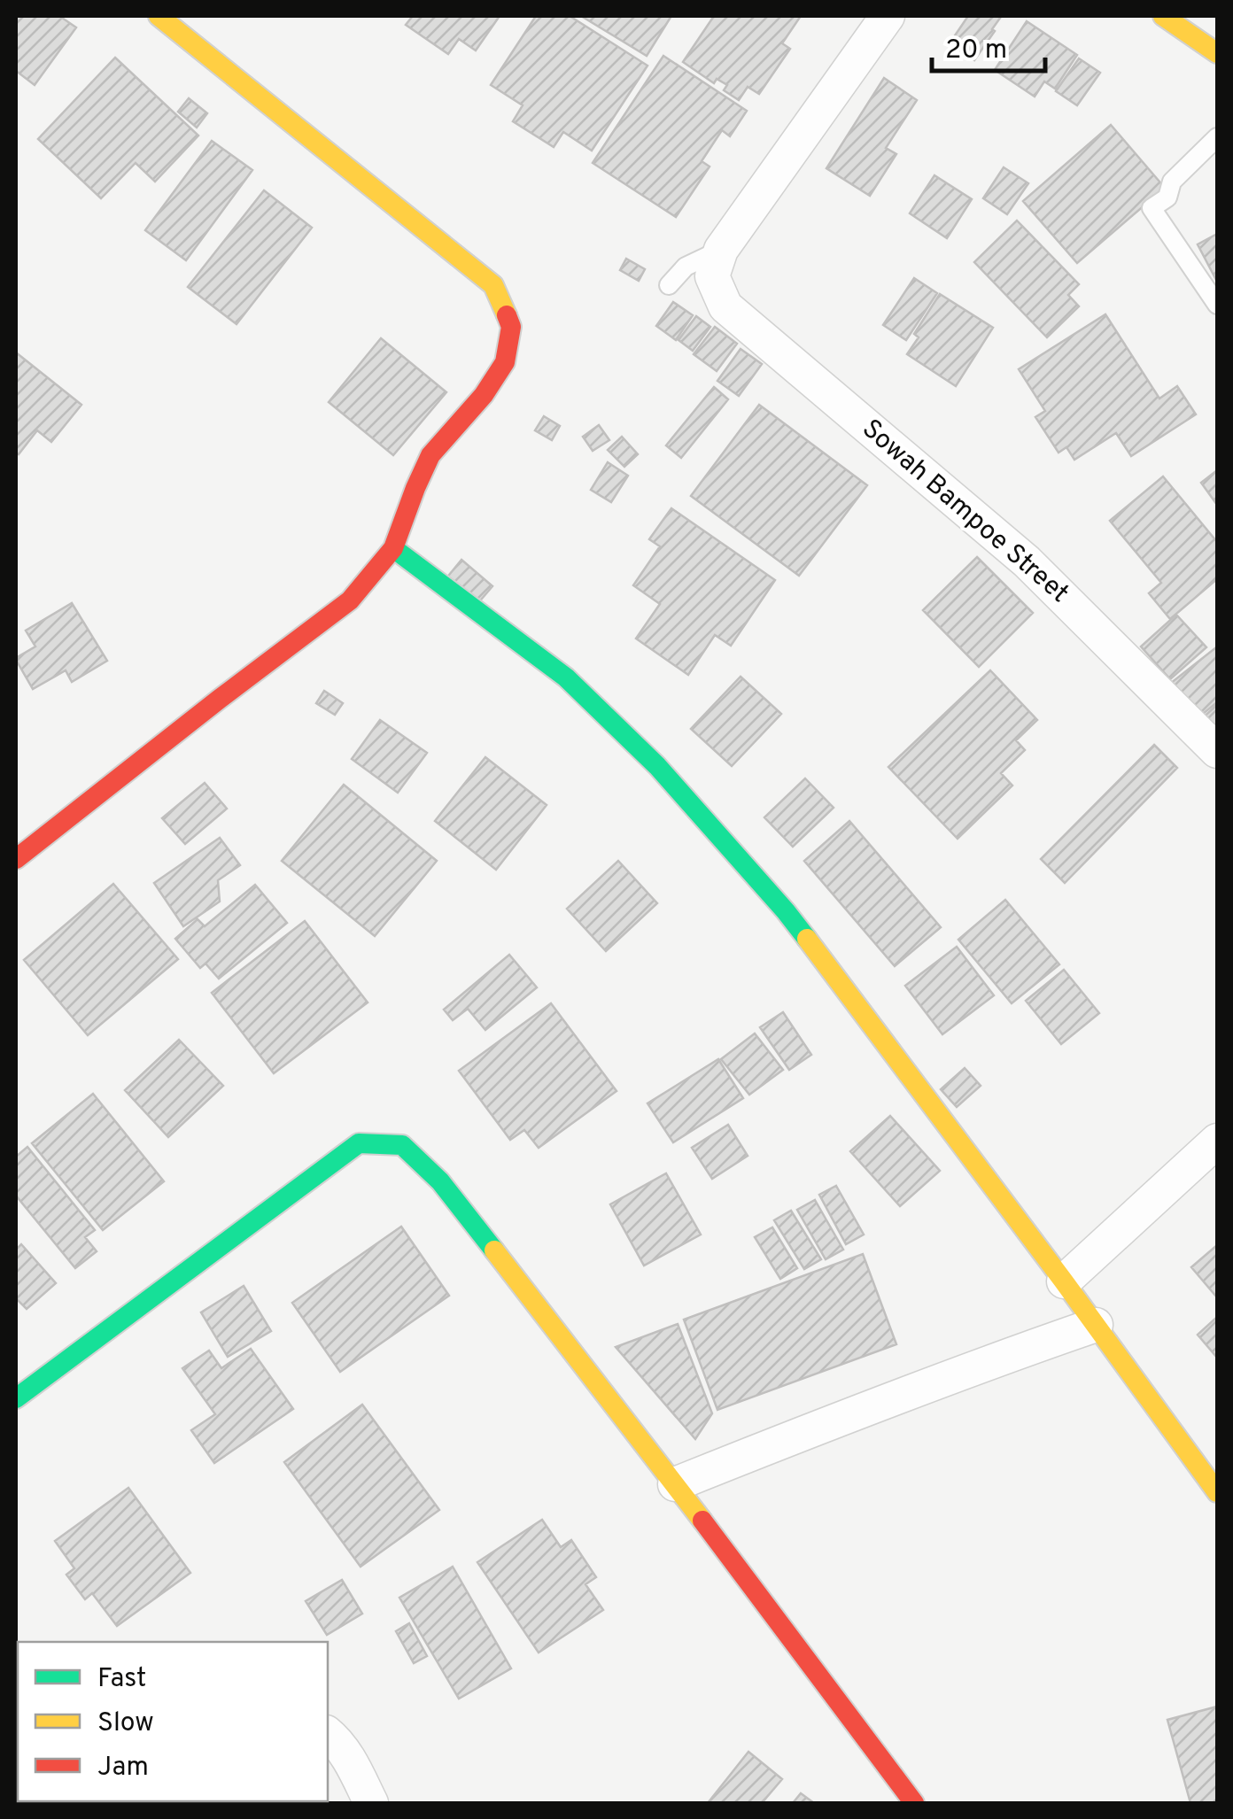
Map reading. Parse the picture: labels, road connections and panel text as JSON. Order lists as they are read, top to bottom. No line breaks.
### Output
{"streets":{"street":["Sowah Bampoe Street"]},"legend":["Fast","Slow","Jam"],"scale_bar":"20 m"}
